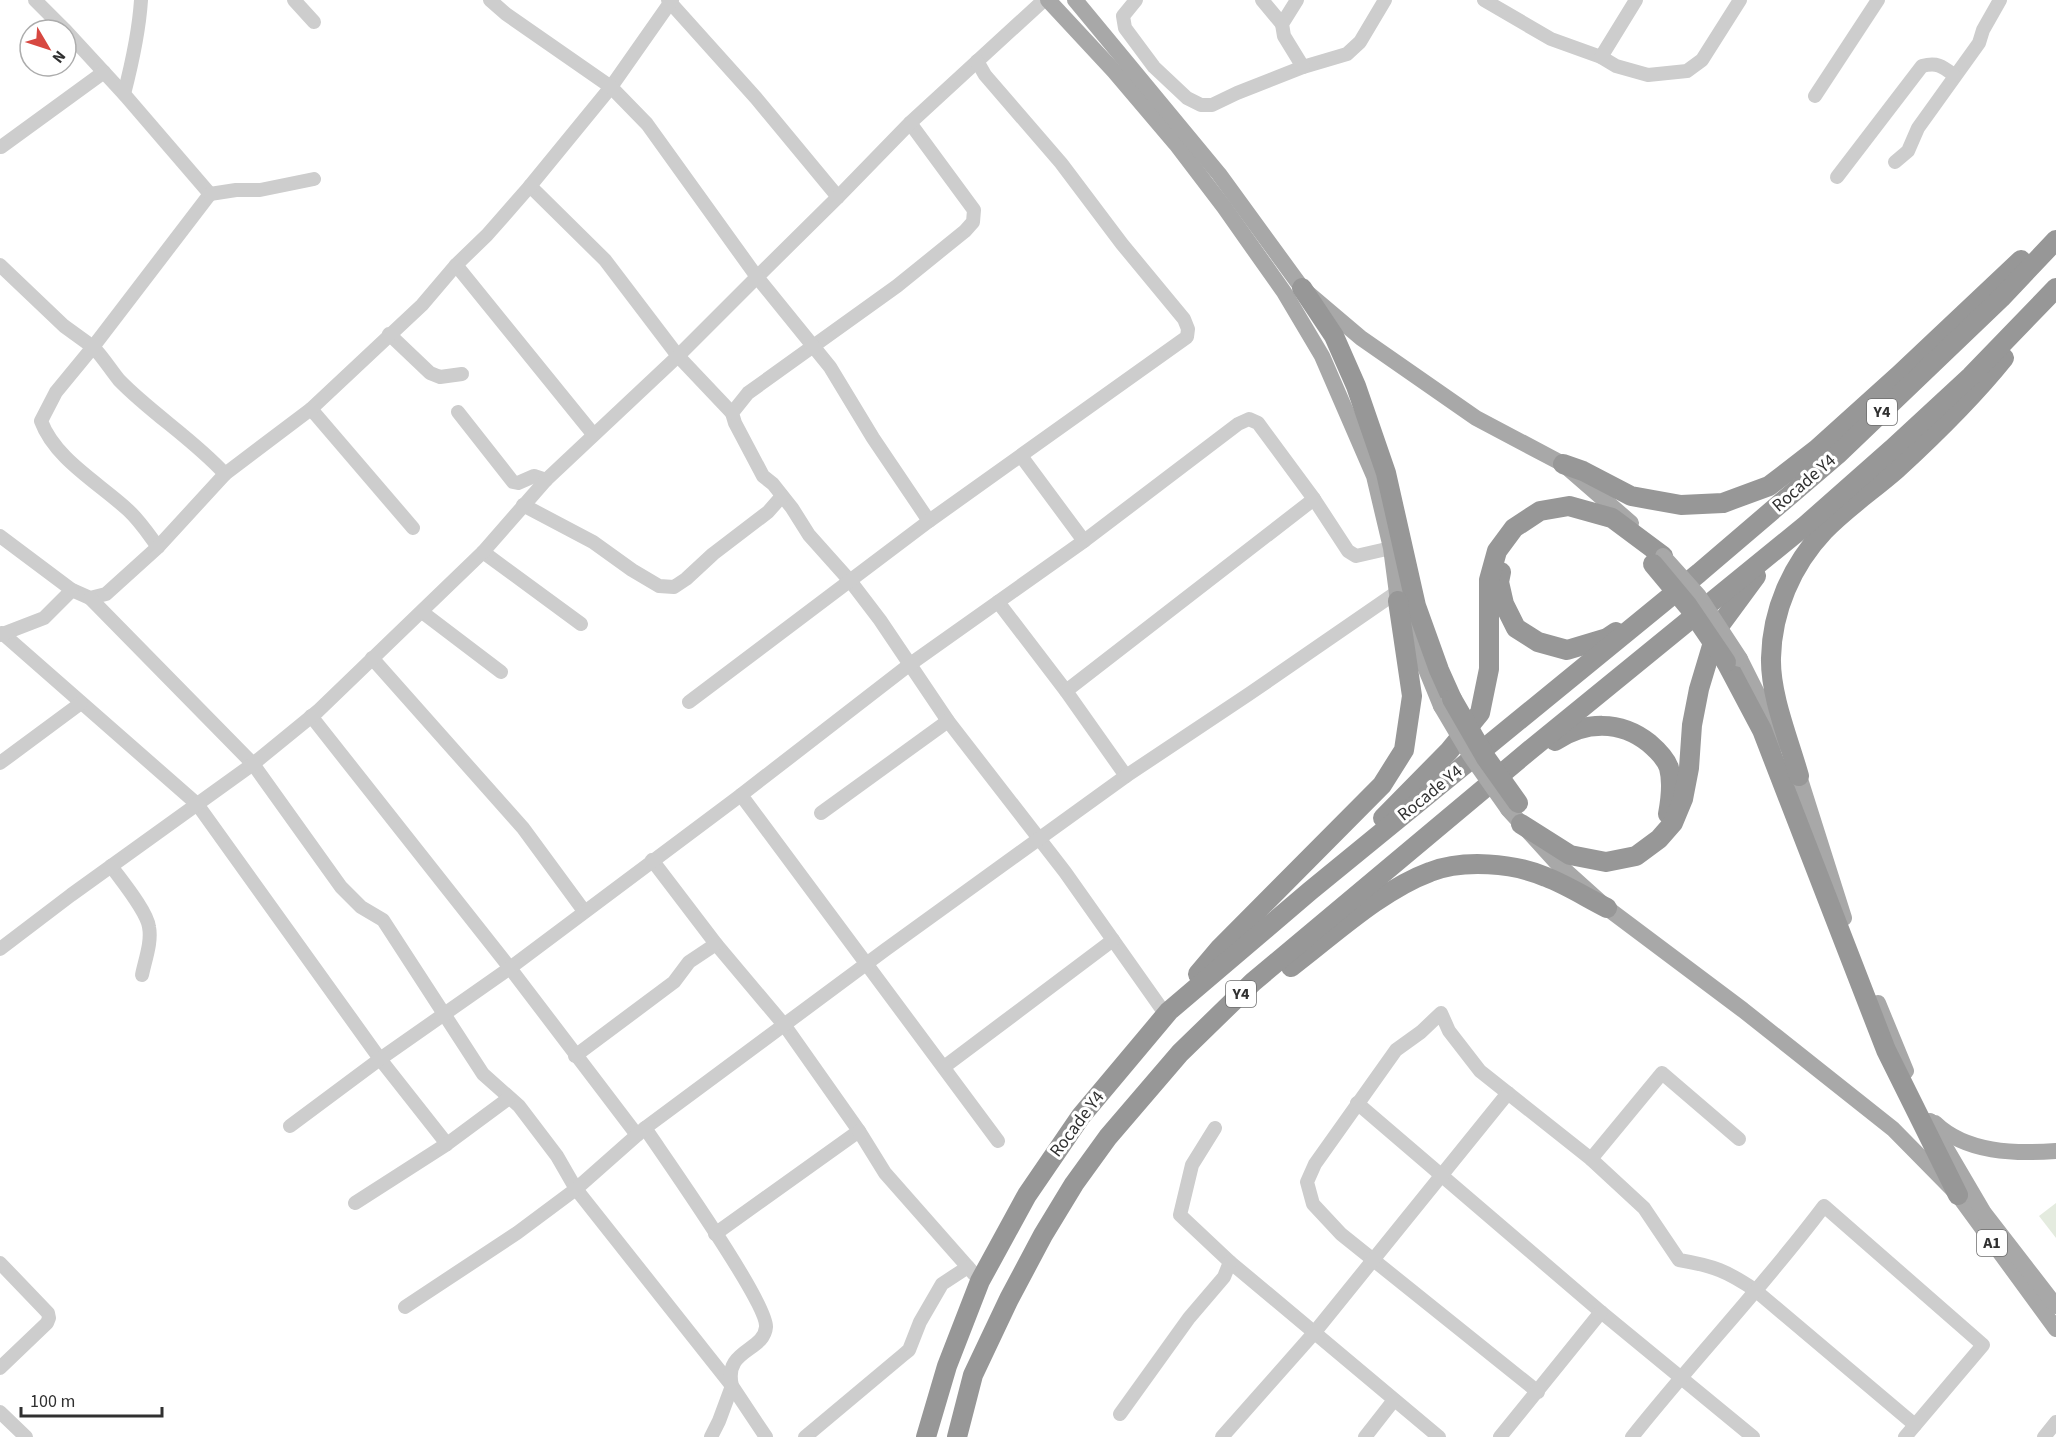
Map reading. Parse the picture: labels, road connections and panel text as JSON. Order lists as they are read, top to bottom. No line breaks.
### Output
{"streets":{"highway":["Y4","Rocade Y4"],"main road":["A1"]},"scale_bar":"100 m","north":"bottom right"}
